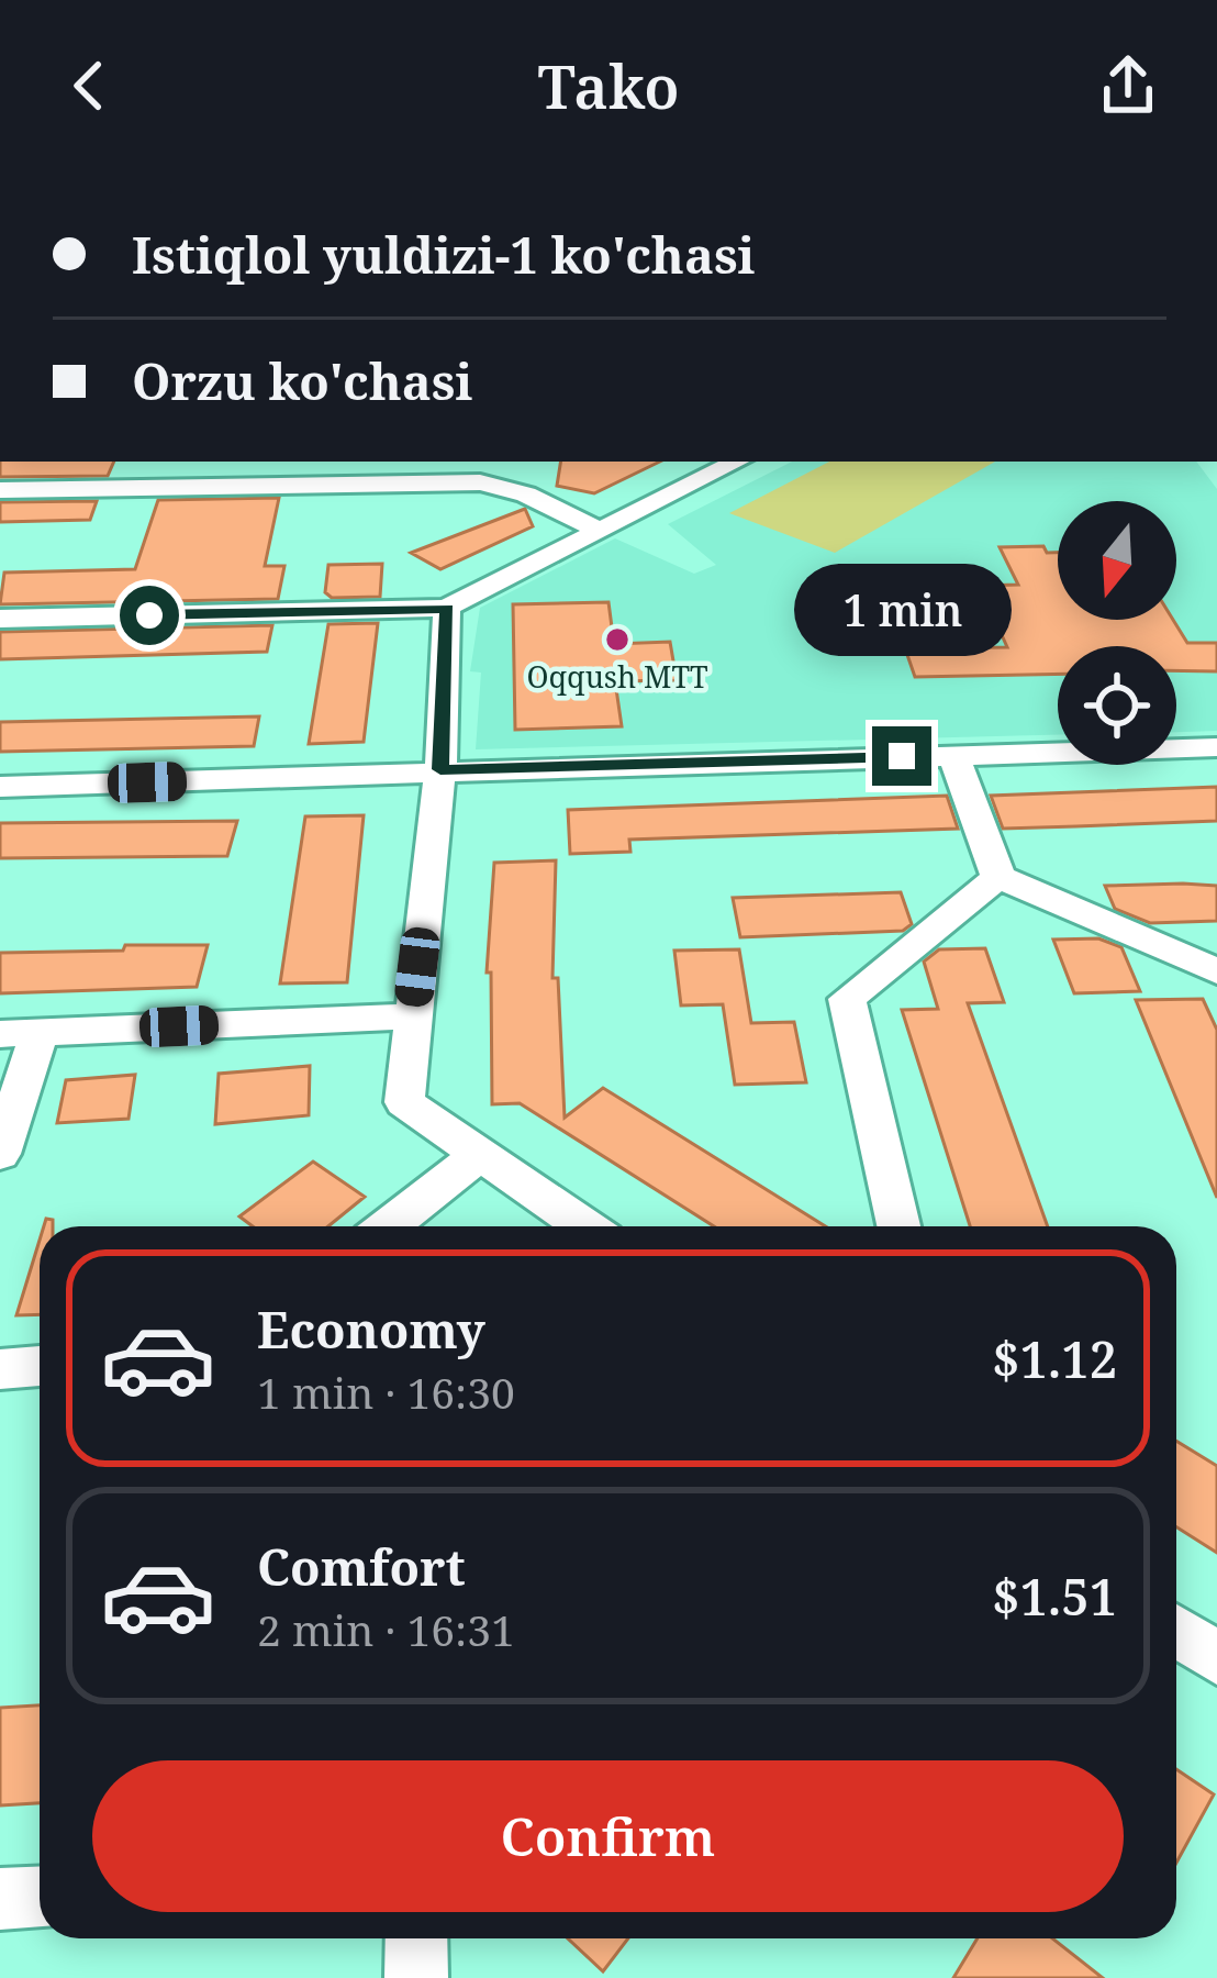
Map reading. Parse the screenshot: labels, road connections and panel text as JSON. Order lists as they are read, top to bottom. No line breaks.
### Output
{"places":["Oqqush MTT"],"north":"bottom","page":{"header":"Tako","banner":["Istiqlol yuldizi-1 ko'chasi","Orzu ko'chasi"],"bubble":"1 min","list":[{"name":"Economy","note":"1 min · 16:30","value":"$1.12"},{"name":"Comfort","note":"2 min · 16:31","value":"$1.51"}],"buttons":"Confirm"}}
